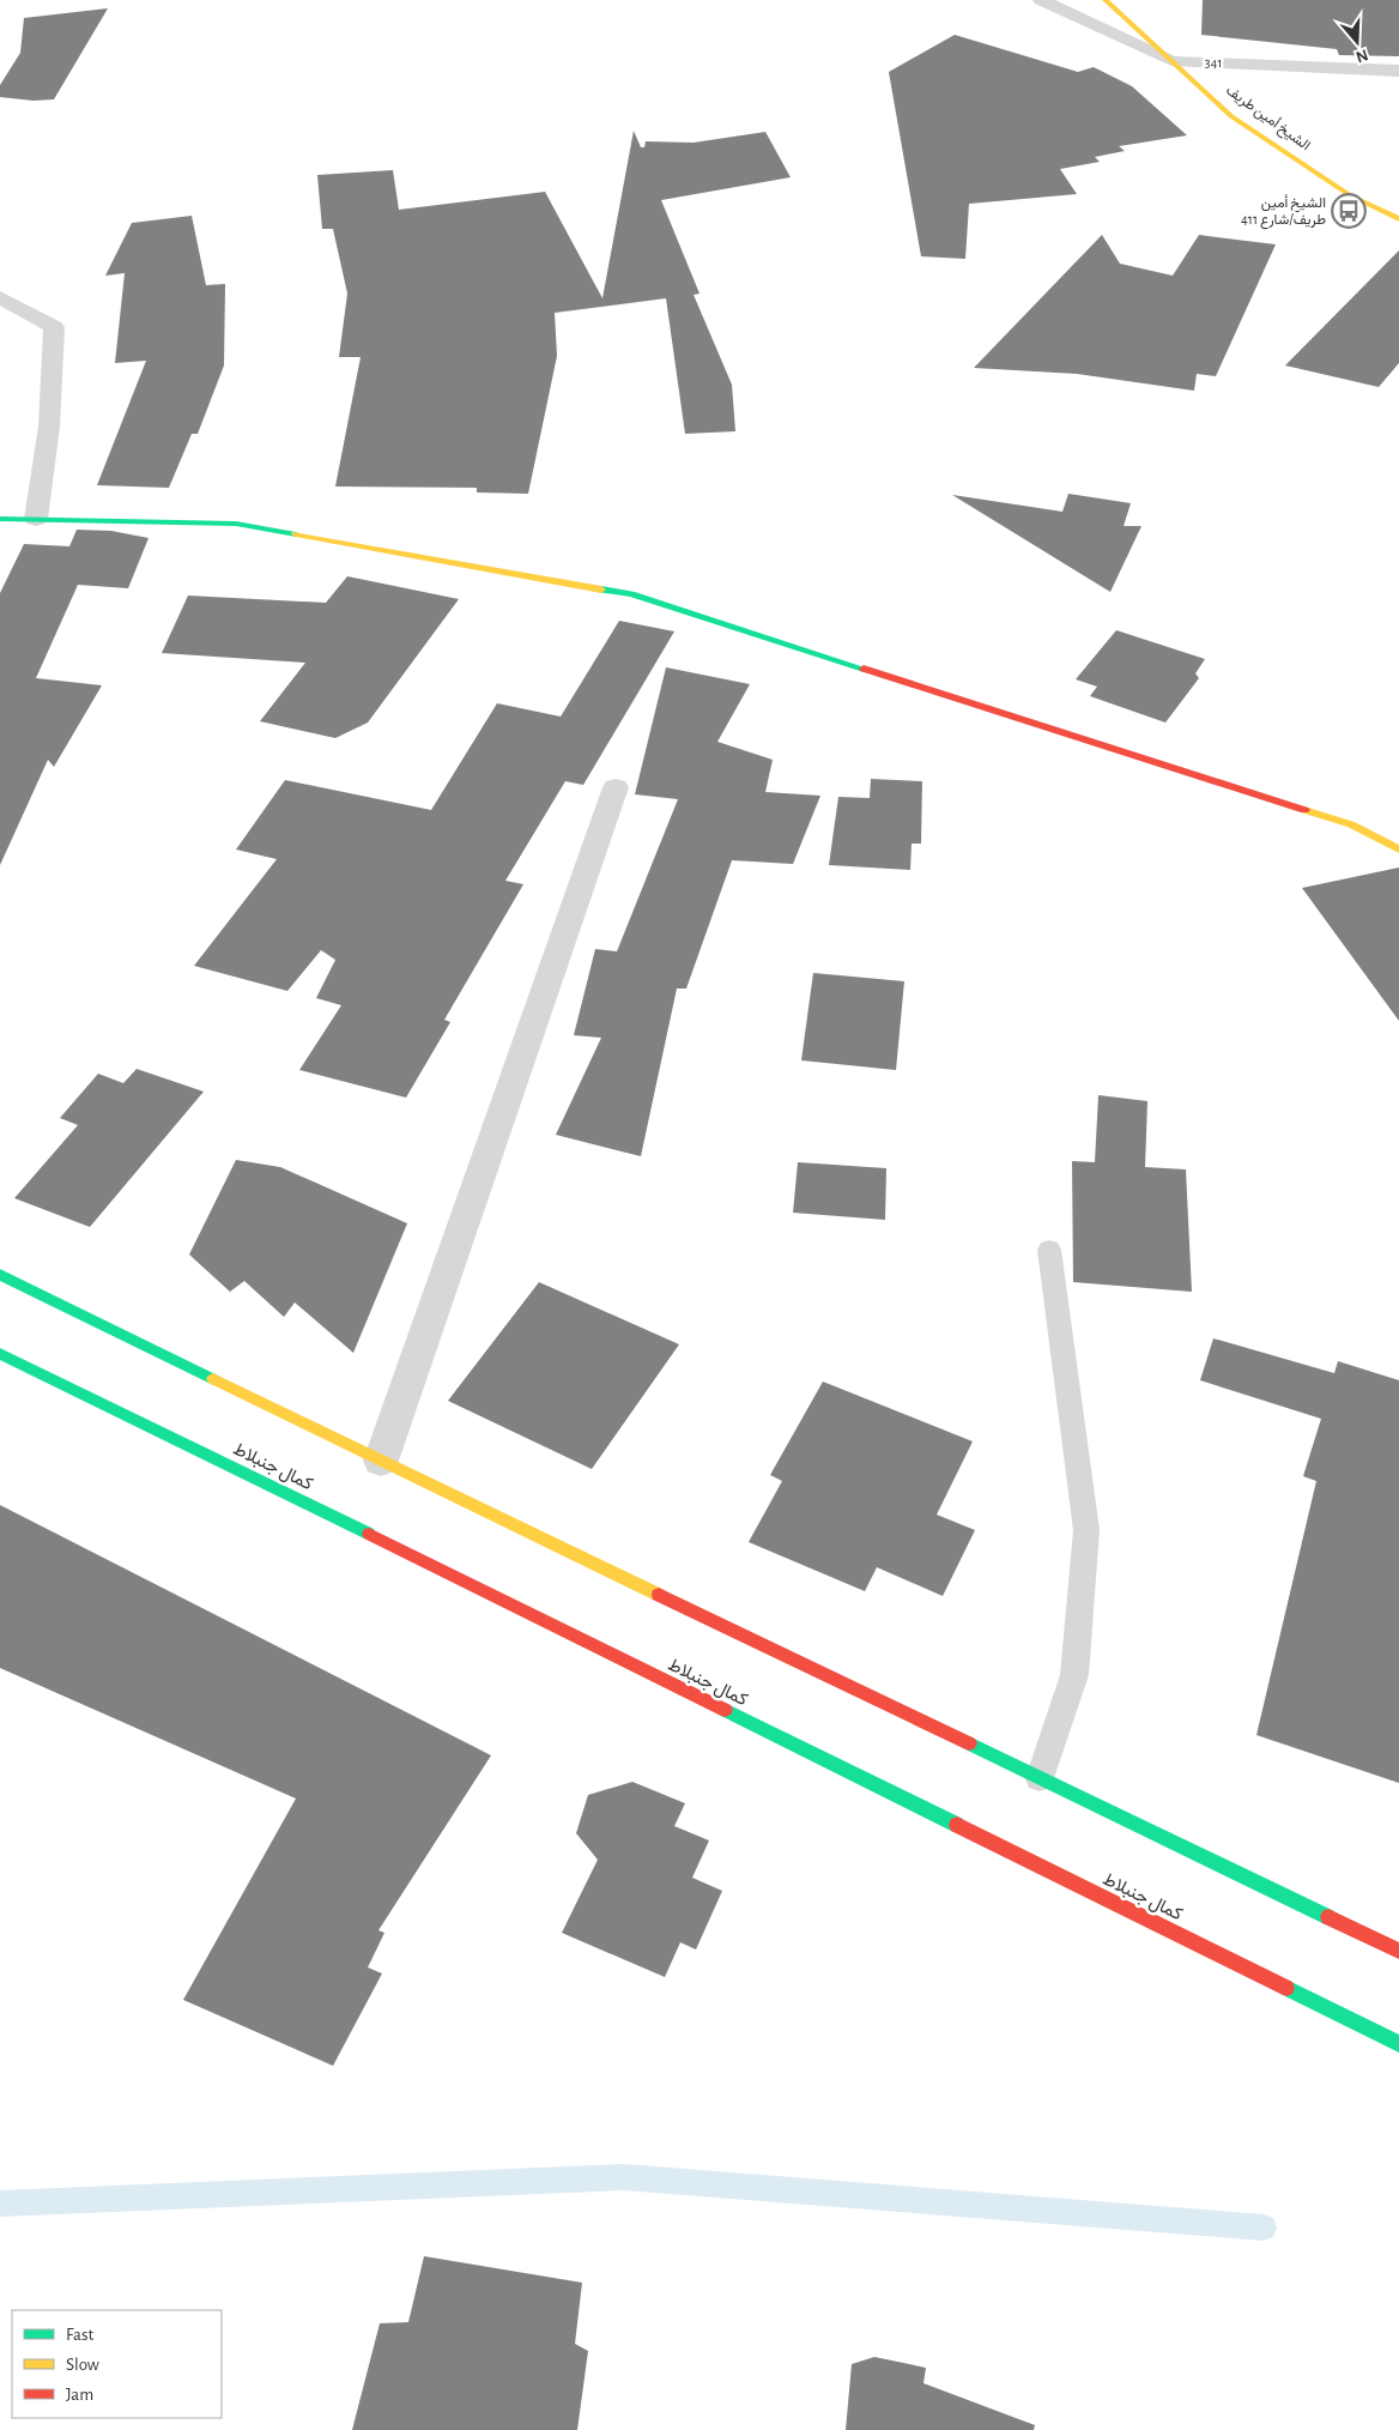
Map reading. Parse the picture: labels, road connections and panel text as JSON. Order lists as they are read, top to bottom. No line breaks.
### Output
{"streets":{"street":["341","الشيخ أمين طريف","كمال جنبلاط"]},"crossings":[["341","الشيخ أمين طريف"]],"places":{"bus stop":["الشيخ أمين طريف/شارع 411"]},"legend":["Fast","Slow","Jam"],"north":"bottom"}
